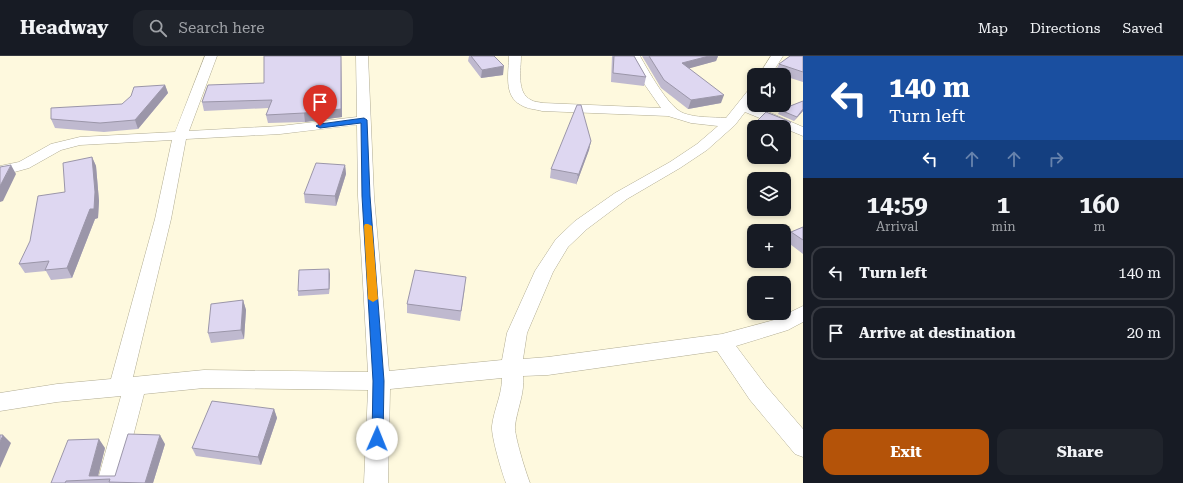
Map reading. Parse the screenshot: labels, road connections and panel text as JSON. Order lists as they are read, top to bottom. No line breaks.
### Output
{"page":{"header":"Headway","search":"Search here","nav":["Map","Directions","Saved"],"turn":["140 m","Turn left"],"map_buttons":["+","−"],"eta":["14:59","Arrival","1","min","160","m"],"list":[{"name":"Turn left","value":"140 m"},{"name":"Arrive at destination","value":"20 m"}],"buttons":["Exit","Share"]}}
